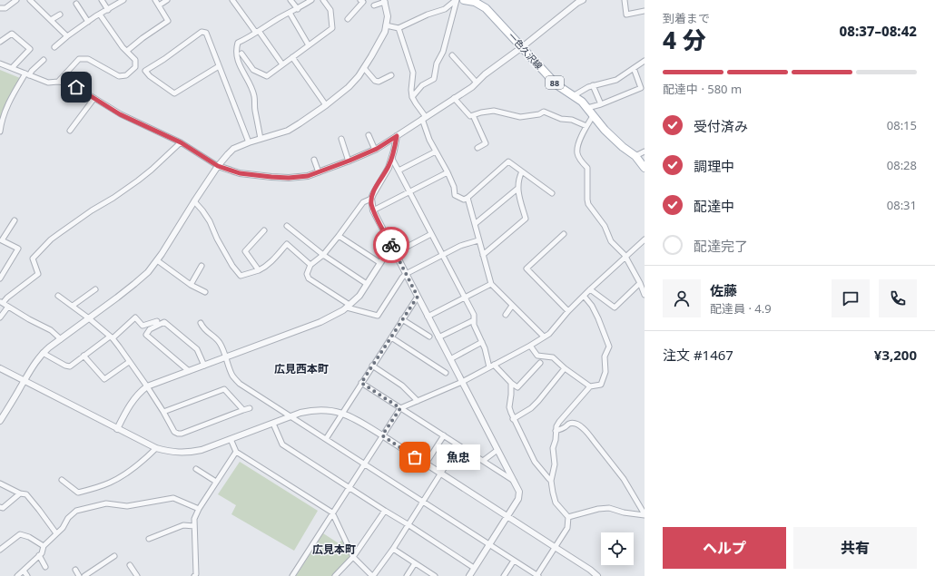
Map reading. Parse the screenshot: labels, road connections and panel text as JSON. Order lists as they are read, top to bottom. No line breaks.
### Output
{"streets":{"main road":["一色久沢線","88"]},"districts":["広見西本町","広見本町"],"places":["魚忠"],"page":{"heading":["4 分","到着まで","08:37–08:42"],"panel":["佐藤","配達員 · 4.9","注文 #1467","¥3,200"],"bar":"配達中 · 580 m","list":[["受付済み","08:15"],["調理中","08:28"],["配達中","08:31"],"配達完了"],"bubble":"魚忠","buttons":["ヘルプ","共有"]}}
